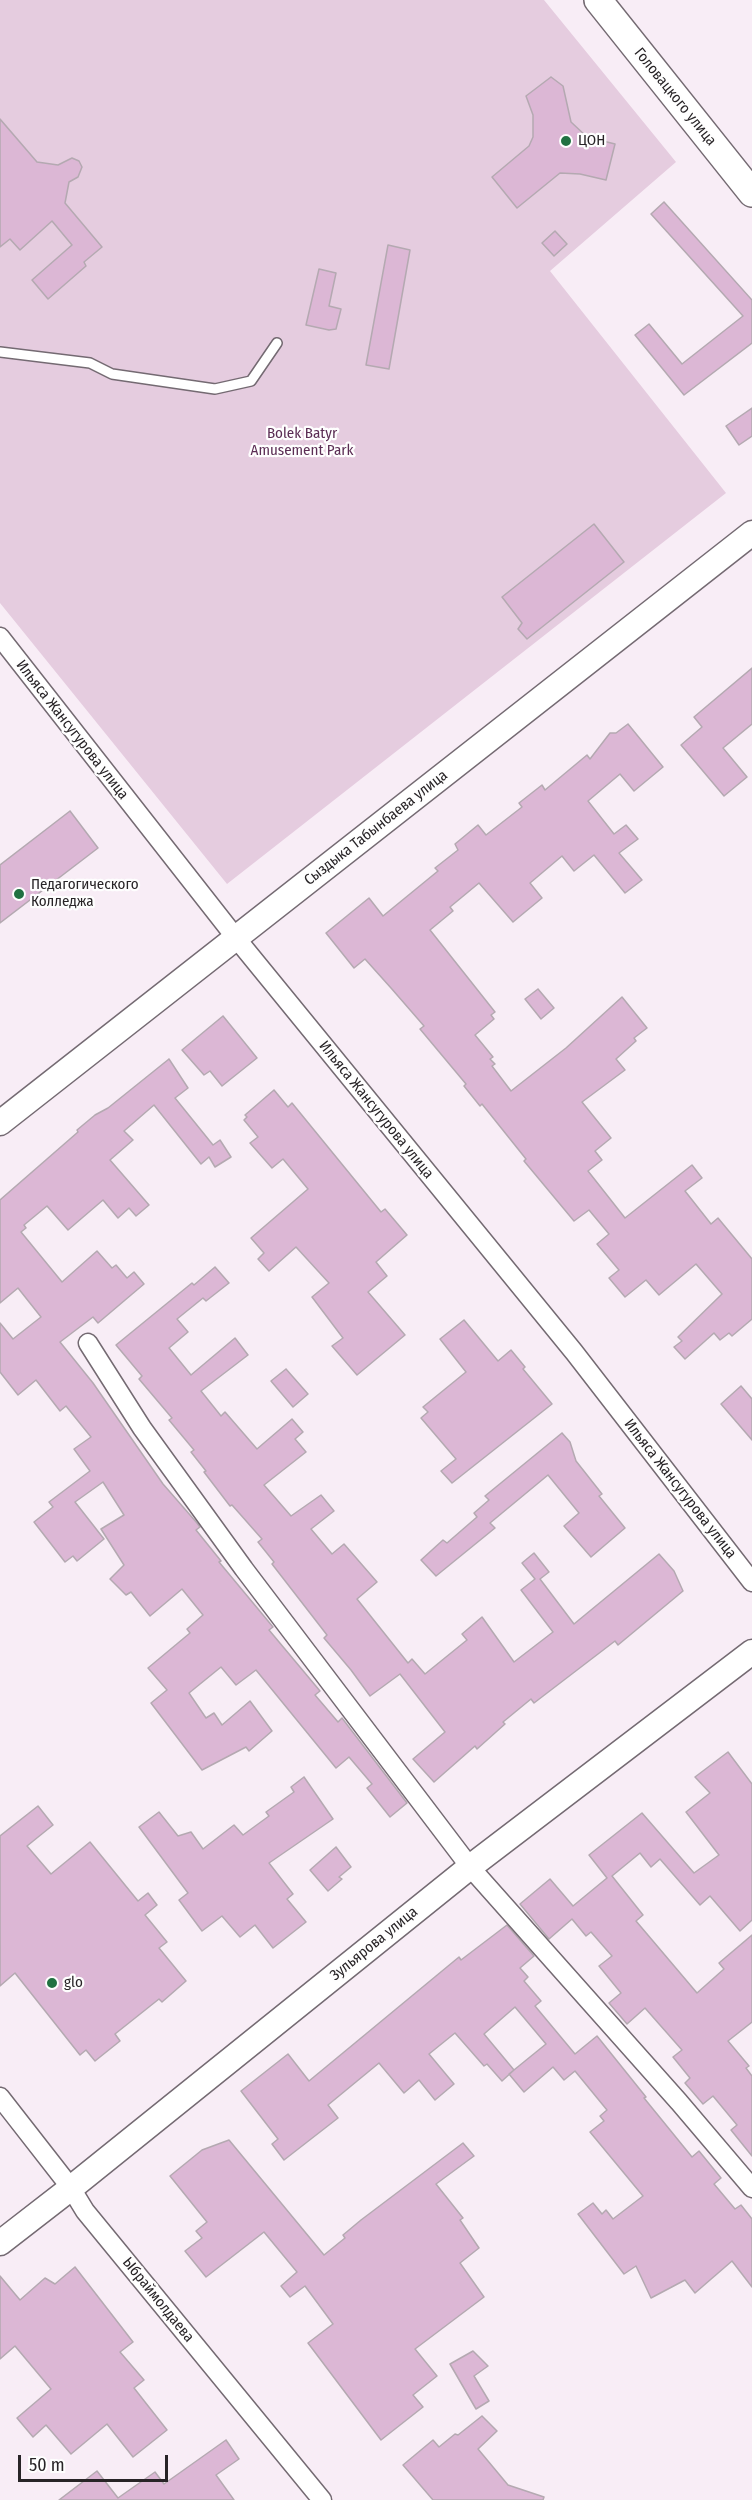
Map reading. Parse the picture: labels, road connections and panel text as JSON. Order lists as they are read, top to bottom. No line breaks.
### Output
{"streets":{"main road":["Головацкого улица"],"street":["Ильяса Жансугурова улица","Сыздыка Табынбаева улица","Зульярова улица","Ыбраймолдаева"]},"crossings":[["Ильяса Жансугурова улица","Сыздыка Табынбаева улица"],["Зульярова улица","Ыбраймолдаева"]],"parks":["Bolek Batyr Amusement Park"],"places":["ЦОН","Педагогического Колледжа","glo"],"scale_bar":"50 m"}
